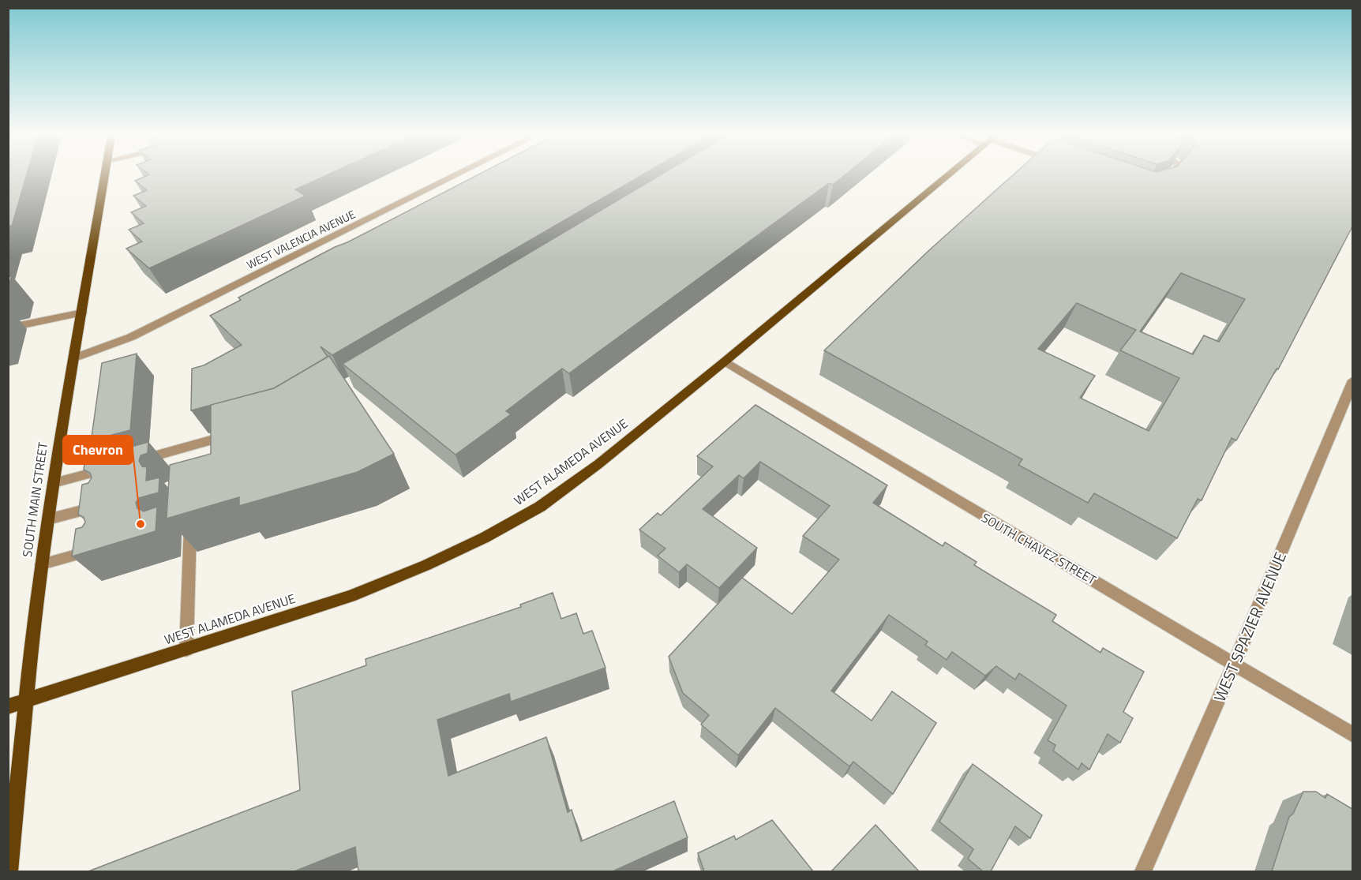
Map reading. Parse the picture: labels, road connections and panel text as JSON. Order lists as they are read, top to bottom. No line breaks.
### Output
{"streets":{"main road":["WEST ALAMEDA AVENUE","SOUTH MAIN STREET"],"street":["WEST VALENCIA AVENUE","SOUTH CHAVEZ STREET","WEST SPAZIER AVENUE"]},"crossings":[["WEST VALENCIA AVENUE","SOUTH MAIN STREET"],["WEST ALAMEDA AVENUE","SOUTH MAIN STREET"],["WEST ALAMEDA AVENUE","SOUTH CHAVEZ STREET"],["SOUTH CHAVEZ STREET","WEST SPAZIER AVENUE"]],"places":["Chevron"]}
